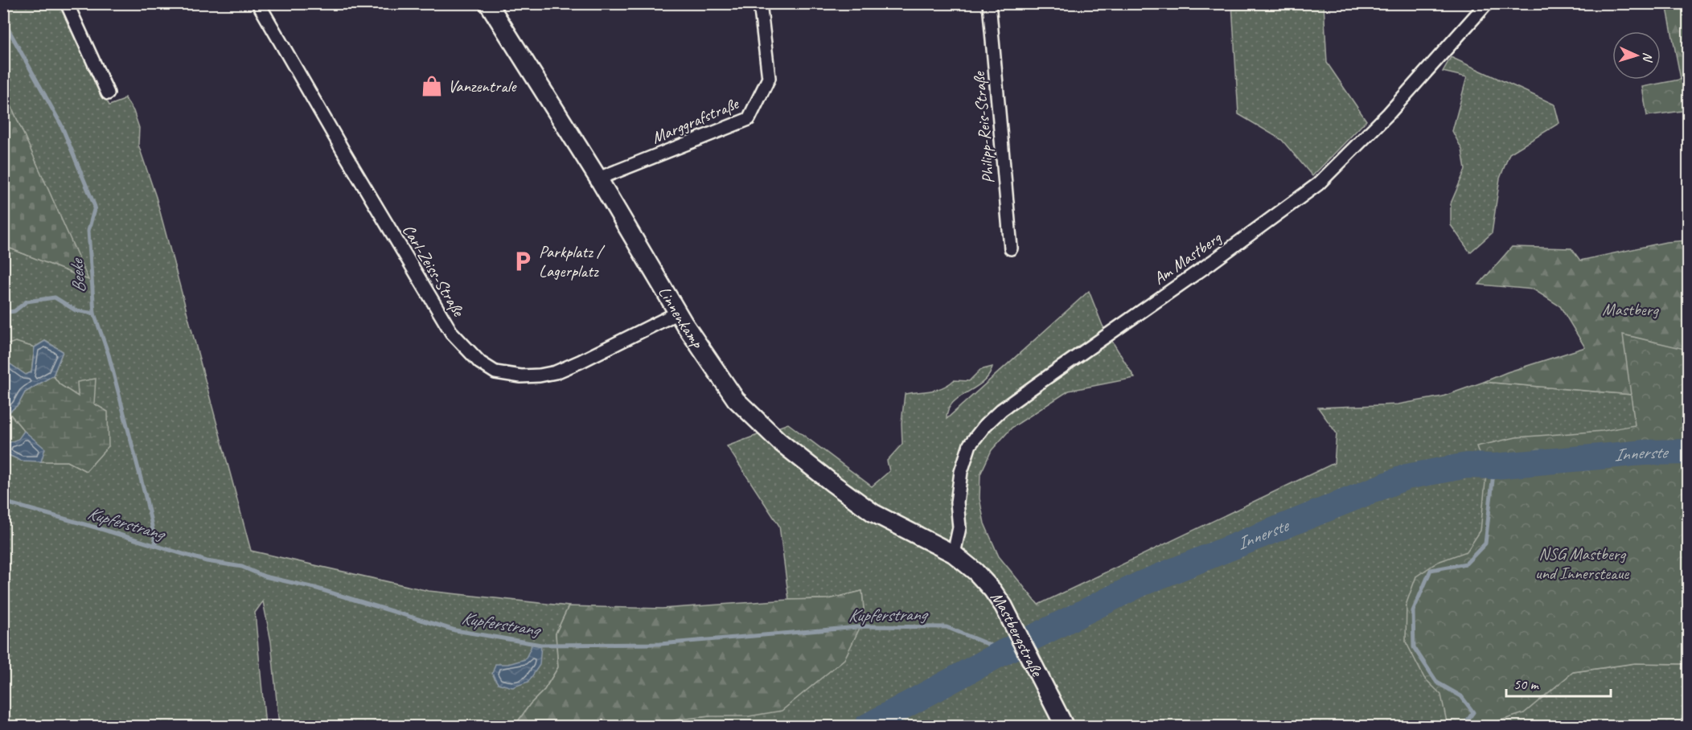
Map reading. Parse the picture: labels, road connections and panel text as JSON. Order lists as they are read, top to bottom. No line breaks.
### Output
{"streets":{"main road":["Linnenkamp","Mastbergstraße"],"street":["Marggrafstraße","Philipp-Reis-Straße","Am Mastberg","Carl-Zeiss-Straße"]},"crossings":[["Marggrafstraße","Linnenkamp"],["Am Mastberg","Linnenkamp"],["Am Mastberg","Mastbergstraße"],["Carl-Zeiss-Straße","Linnenkamp"],["Linnenkamp","Mastbergstraße"]],"water":["Beeke","Innerste","Kupferstrang"],"parks":["Mastberg","NSG Mastberg und Innersteaue"],"places":{"shop":["Vanzentrale"],"parking":["Parkplatz / Lagerplatz"]},"scale_bar":"50 m","north":"right"}
